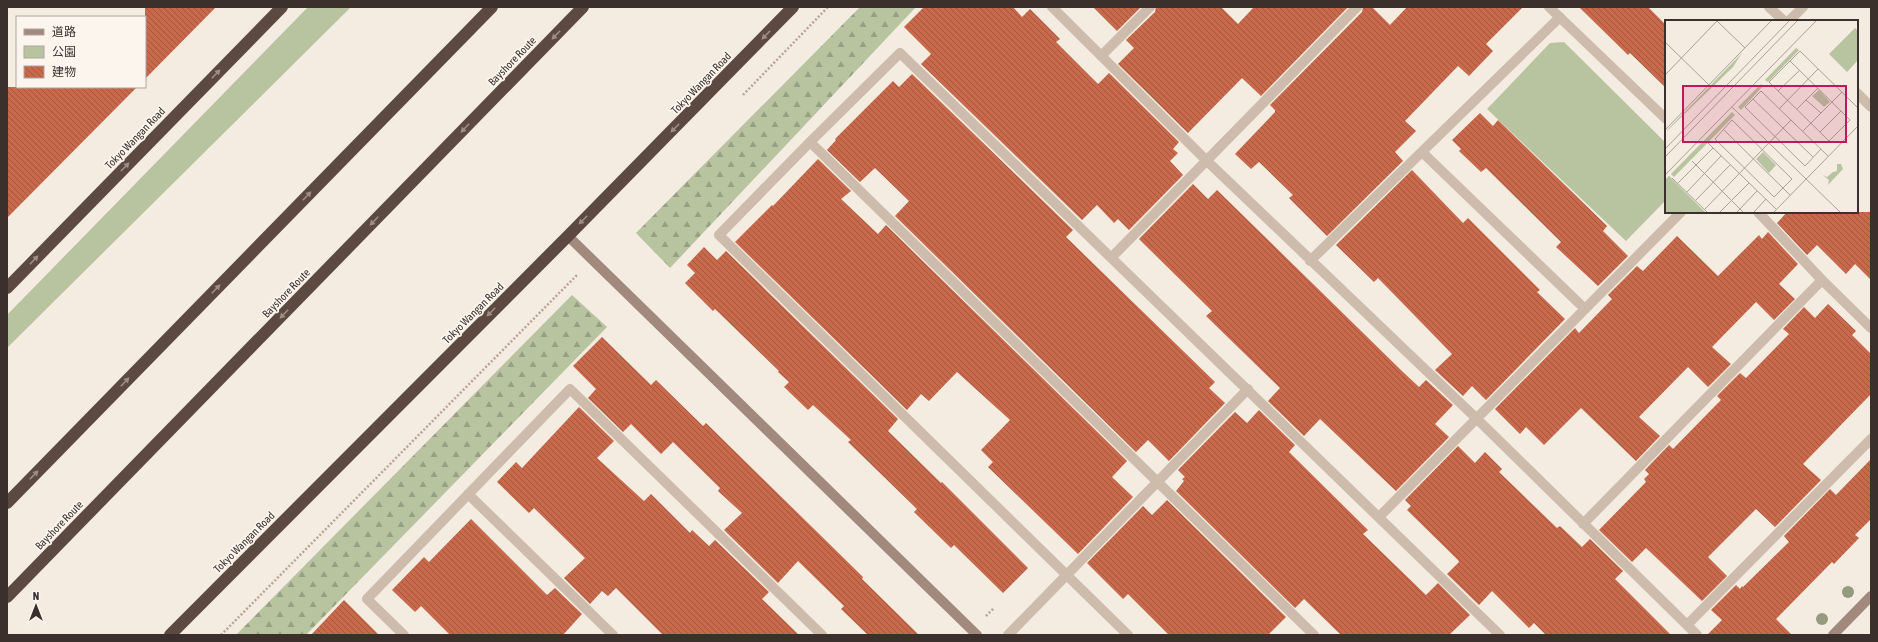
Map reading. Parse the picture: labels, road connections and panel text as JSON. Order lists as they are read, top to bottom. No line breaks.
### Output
{"streets":{"highway":["Bayshore Route","Tokyo Wangan Road"]},"legend":["道路","公園","建物"],"north":"top"}
